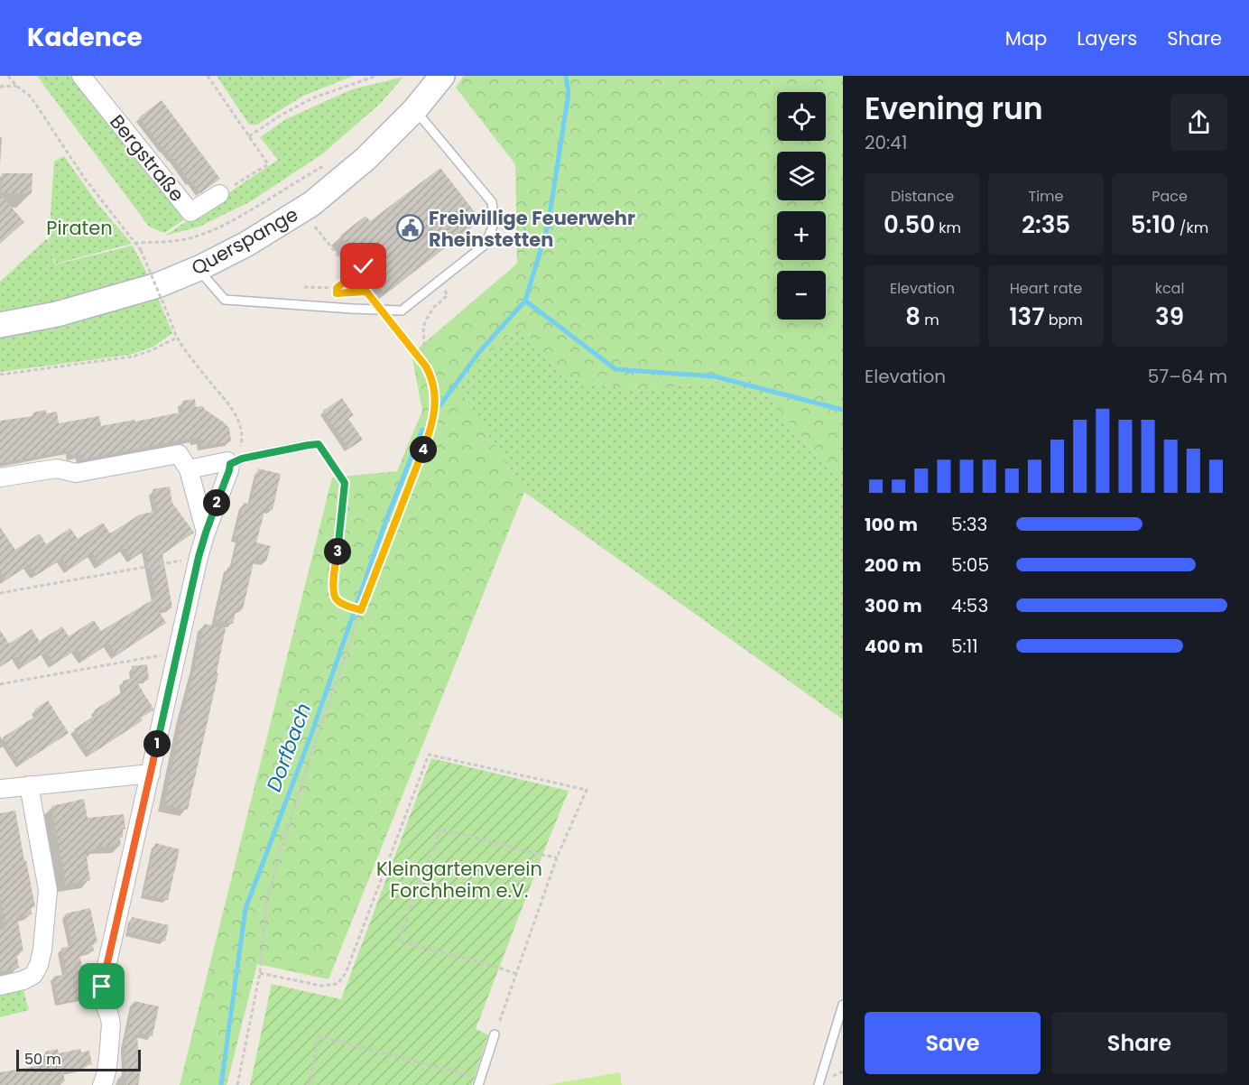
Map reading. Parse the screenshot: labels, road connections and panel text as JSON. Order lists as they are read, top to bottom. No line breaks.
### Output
{"streets":{"main road":["Querspange"],"street":["Bergstraße"]},"water":["Dorfbach"],"parks":["Piraten","Kleingartenverein Forchheim e.V."],"places":{"public building":["Freiwillige Feuerwehr Rheinstetten"]},"scale_bar":"50 m","page":{"header":"Kadence","nav":["Map","Layers","Share"],"heading":["Evening run","20:41"],"map_buttons":["+","−"],"stats":[["Distance","0.50 km"],["Time","2:35"],["Pace","5:10 /km"],["Elevation","8 m"],["Heart rate","137 bpm"],["kcal","39"]],"chart":["Elevation","57–64 m"],"pins":["4","2","3","1"],"list":[{"name":"100 m","note":"5:33"},{"name":"200 m","note":"5:05"},{"name":"300 m","note":"4:53"},{"name":"400 m","note":"5:11"}],"buttons":["Save","Share"],"scale":"50 m"}}
